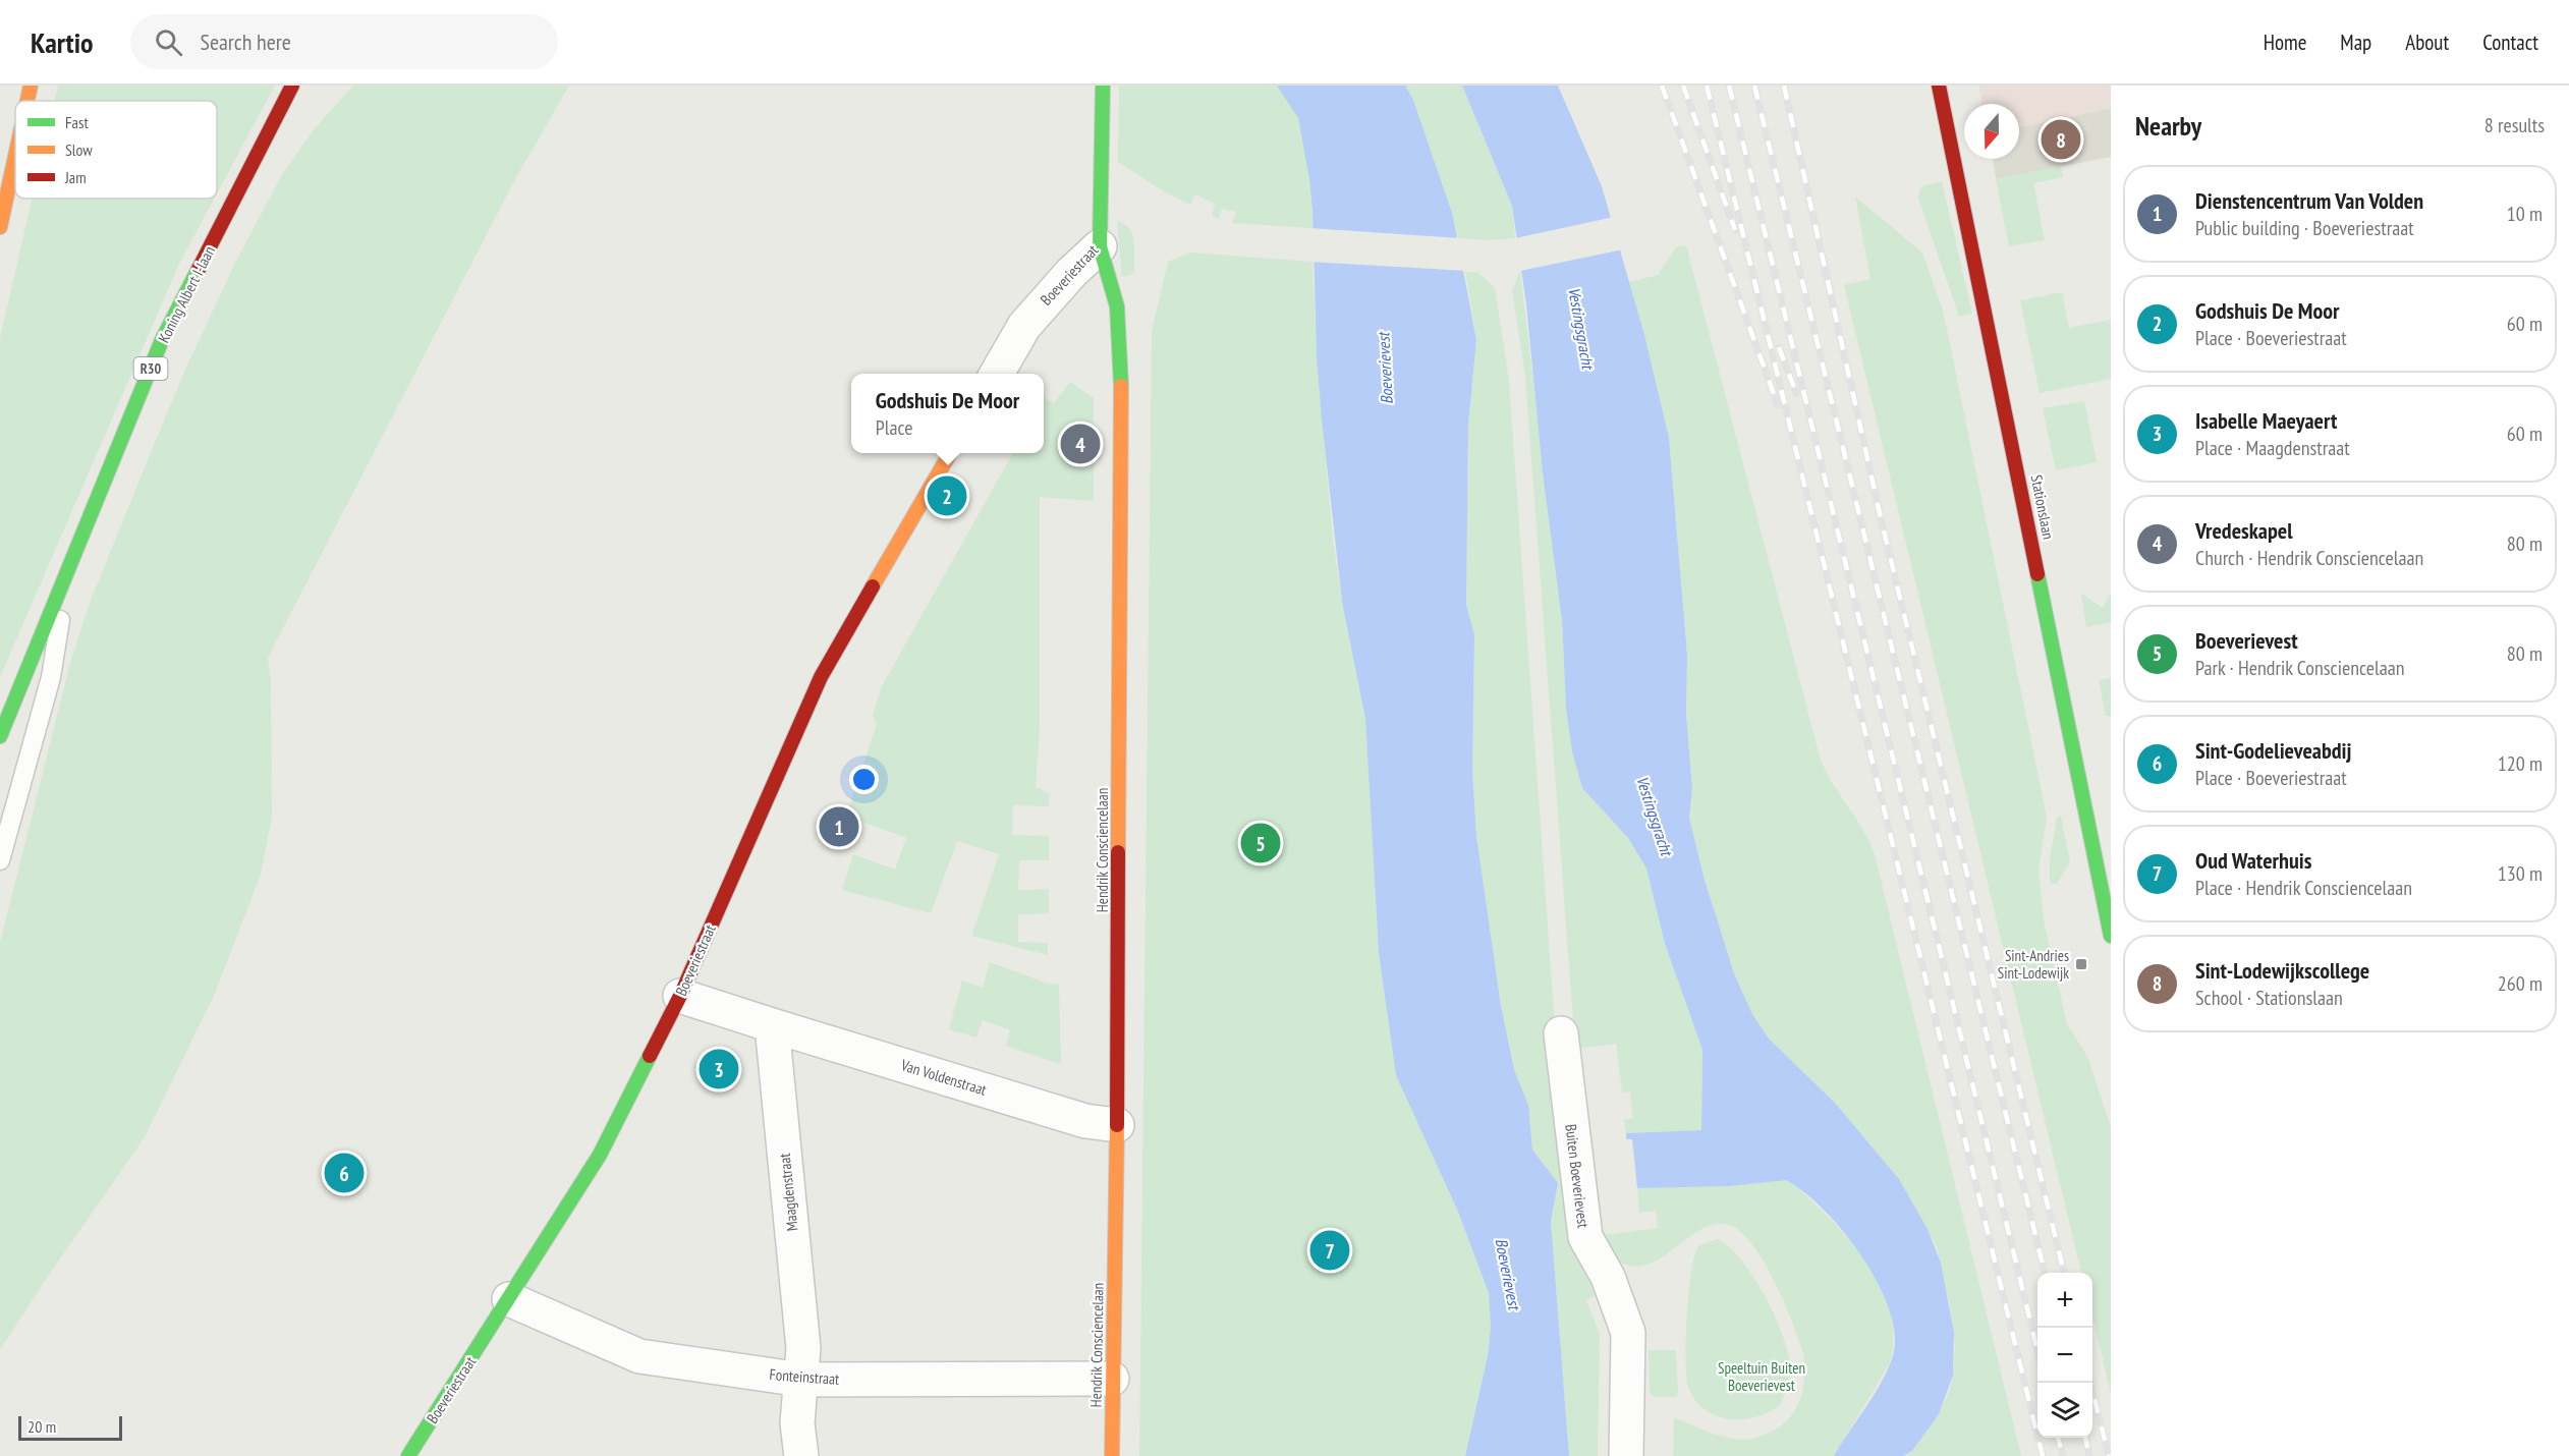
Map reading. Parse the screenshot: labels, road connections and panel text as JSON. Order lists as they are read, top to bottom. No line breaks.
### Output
{"streets":{"street":["Boeveriestraat","Koning Albert I-laan","R30","Stationslaan","Hendrik Consciencelaan","Van Voldenstraat","Buiten Boeverievest","Maagdenstraat","Fonteinstraat"]},"crossings":[["Boeveriestraat","Hendrik Consciencelaan"],["Boeveriestraat","Fonteinstraat"],["Hendrik Consciencelaan","Van Voldenstraat"],["Hendrik Consciencelaan","Fonteinstraat"],["Van Voldenstraat","Maagdenstraat"],["Maagdenstraat","Fonteinstraat"]],"water":["Vestingsgracht","Boeverievest"],"parks":["Speeltuin Buiten Boeverievest"],"places":{"transit":["Sint-Andries Sint-Lodewijk"]},"legend":["Fast","Slow","Jam"],"scale_bar":"20 m","north":"bottom","page":{"header":"Kartio","search":"Search here","nav":["Home","Map","About","Contact"],"heading":["Nearby","8 results"],"pins":["8","4","2","1","5","3","6","7"],"list":[{"mark":"1","name":"Dienstencentrum Van Volden","note":"Public building · Boeveriestraat","value":"10 m"},{"mark":"2","name":"Godshuis De Moor","note":"Place · Boeveriestraat","value":"60 m"},{"mark":"3","name":"Isabelle Maeyaert","note":"Place · Maagdenstraat","value":"60 m"},{"mark":"4","name":"Vredeskapel","note":"Church · Hendrik Consciencelaan","value":"80 m"},{"mark":"5","name":"Boeverievest","note":"Park · Hendrik Consciencelaan","value":"80 m"},{"mark":"6","name":"Sint-Godelieveabdij","note":"Place · Boeveriestraat","value":"120 m"},{"mark":"7","name":"Oud Waterhuis","note":"Place · Hendrik Consciencelaan","value":"130 m"},{"mark":"8","name":"Sint-Lodewijkscollege","note":"School · Stationslaan","value":"260 m"}],"popup":["Godshuis De Moor","Place"],"map_buttons":["+","−"],"scale":"20 m"}}
